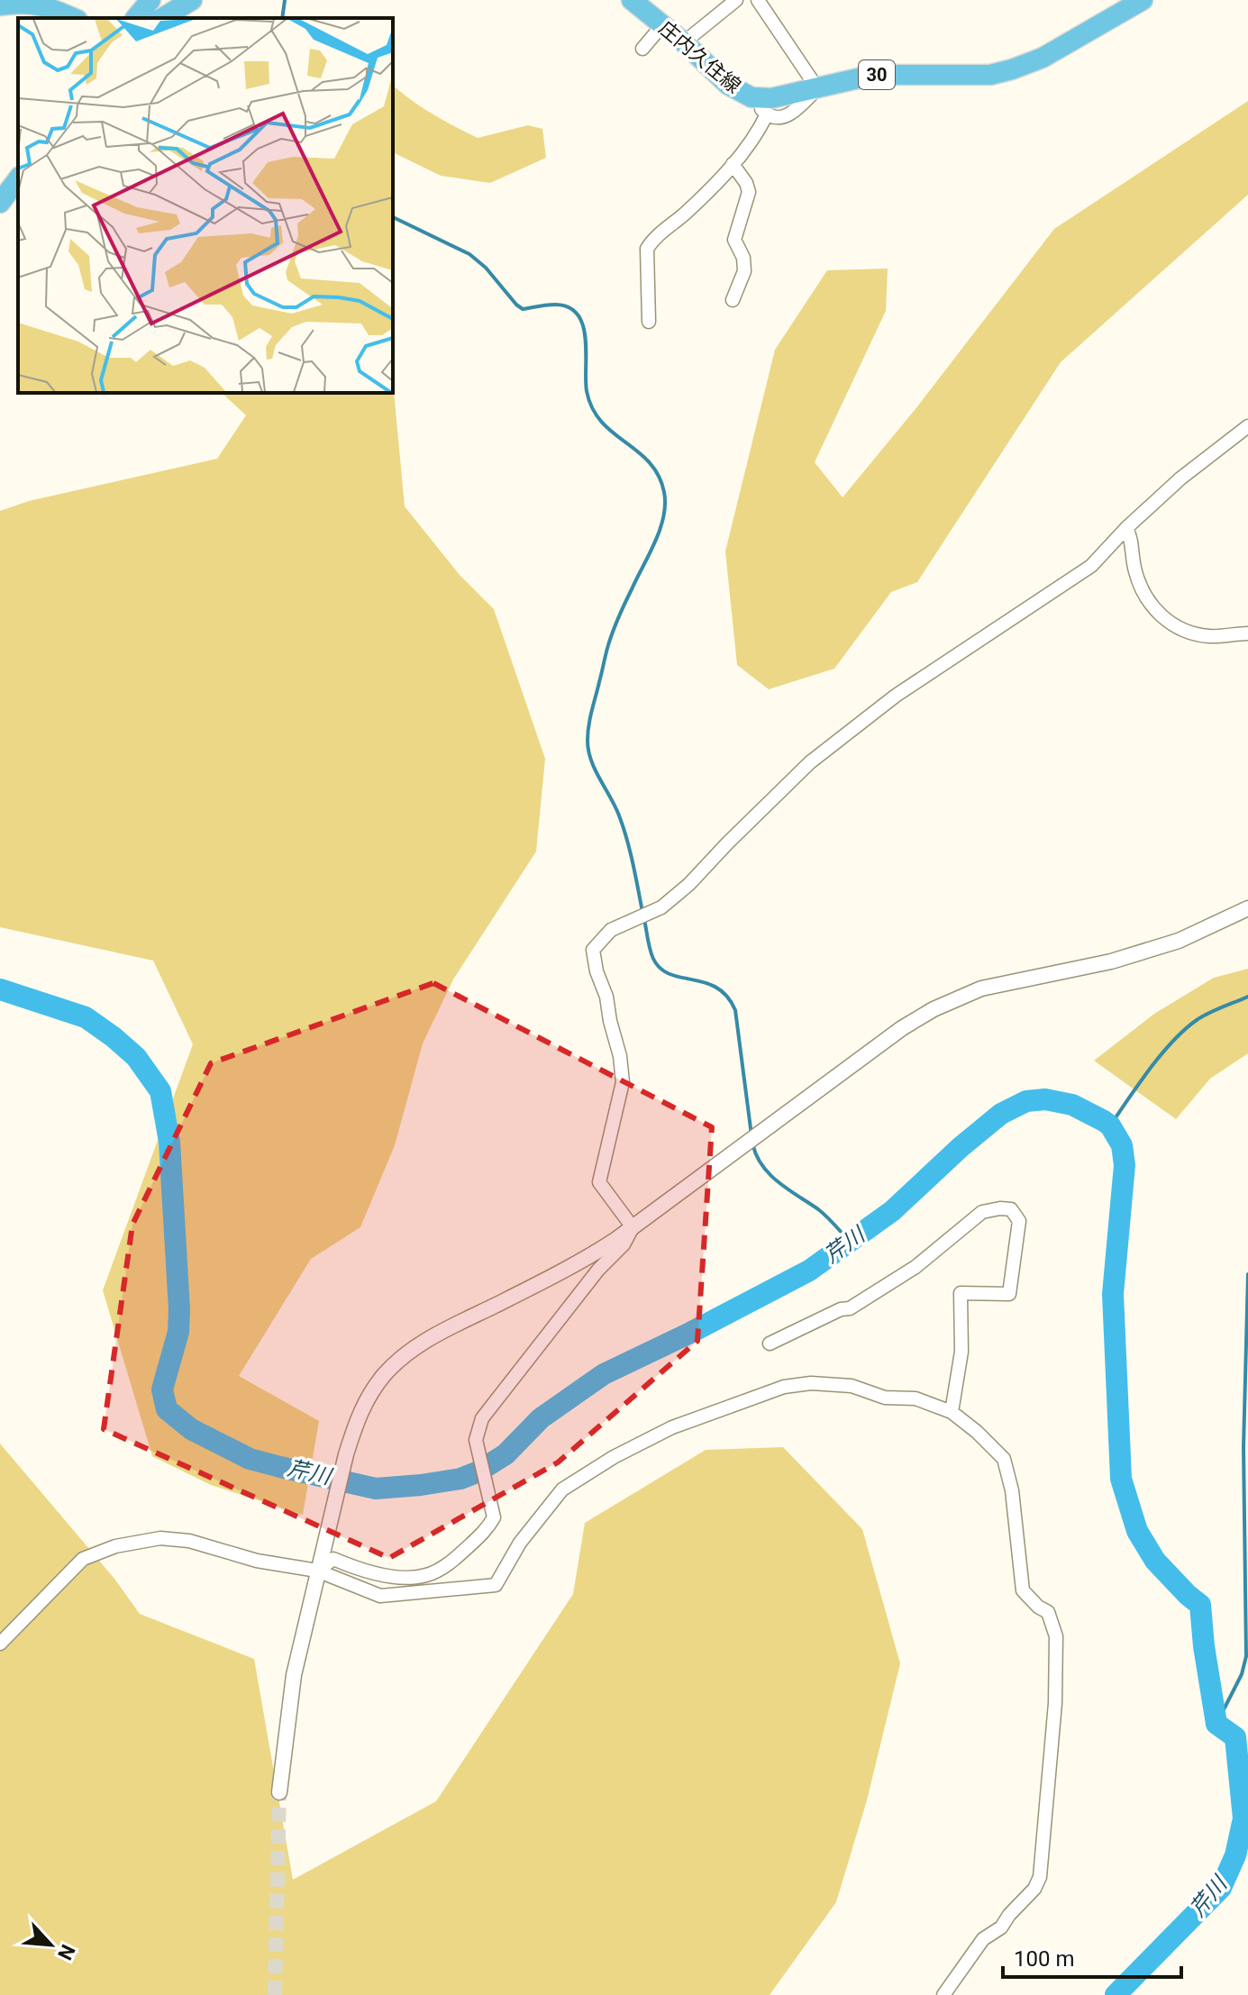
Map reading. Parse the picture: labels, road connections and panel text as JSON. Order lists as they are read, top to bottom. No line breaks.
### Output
{"streets":{"main road":["庄内久住線","30"]},"water":["芹川"],"scale_bar":"100 m","north":"bottom right"}
